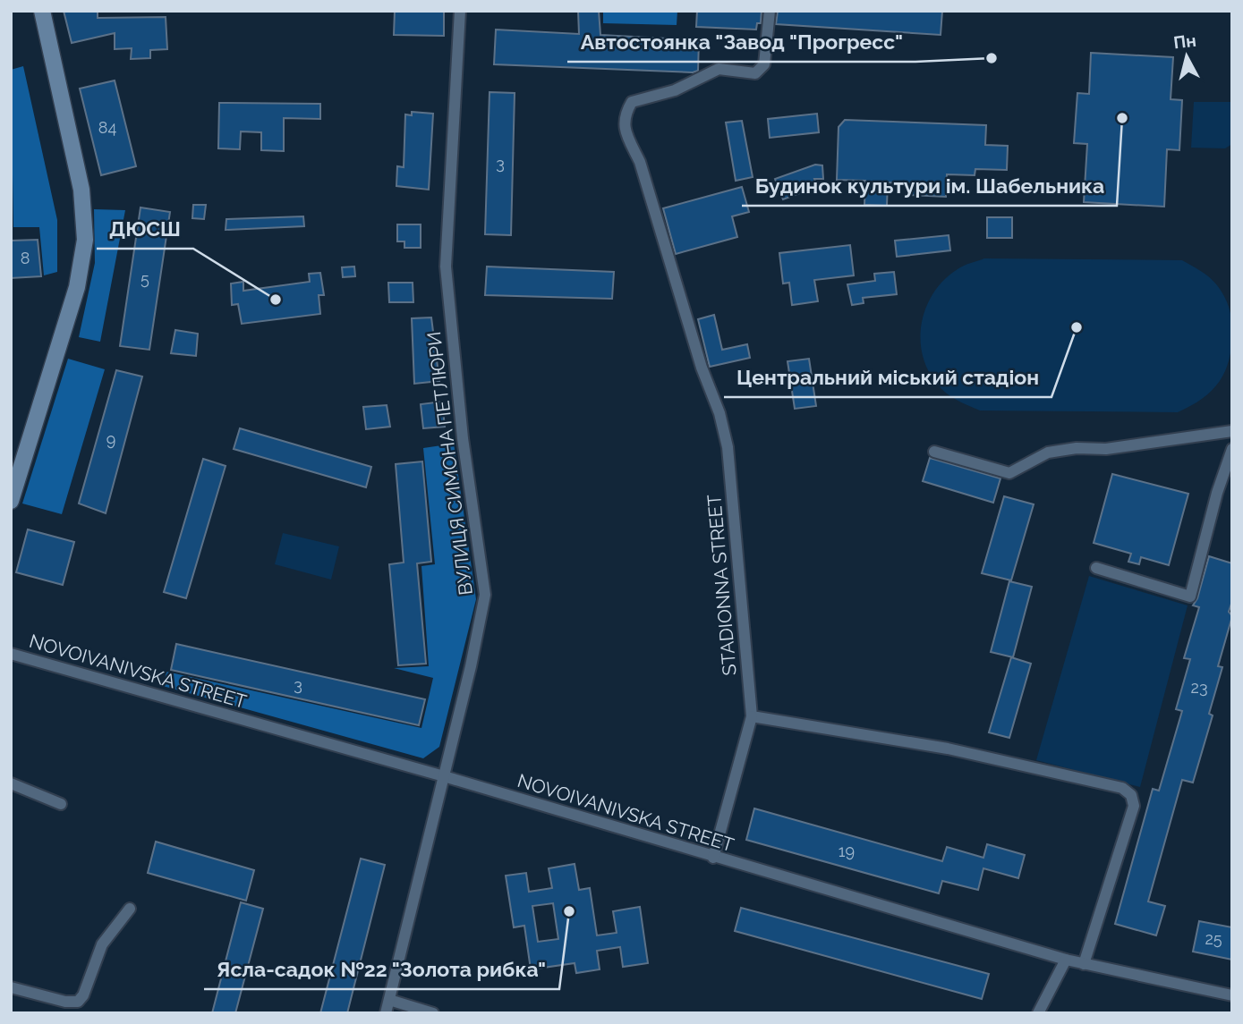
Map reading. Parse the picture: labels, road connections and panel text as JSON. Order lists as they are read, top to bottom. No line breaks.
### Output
{"streets":{"street":["ВУЛИЦЯ СИМОНА ПЕТЛЮРИ","STADIONNA STREET","NOVOIVANIVSKA STREET"]},"crossings":[["ВУЛИЦЯ СИМОНА ПЕТЛЮРИ","NOVOIVANIVSKA STREET"]],"places":["Автостоянка \"Завод \"Прогресс\"","Будинок культури ім. Шабельника","ДЮСШ","Центральний міський стадіон","Ясла-садок №22 \"Золота рибка\""],"house_numbers":["84","3","8","5","9","3","23","19","25"],"north":"top"}
